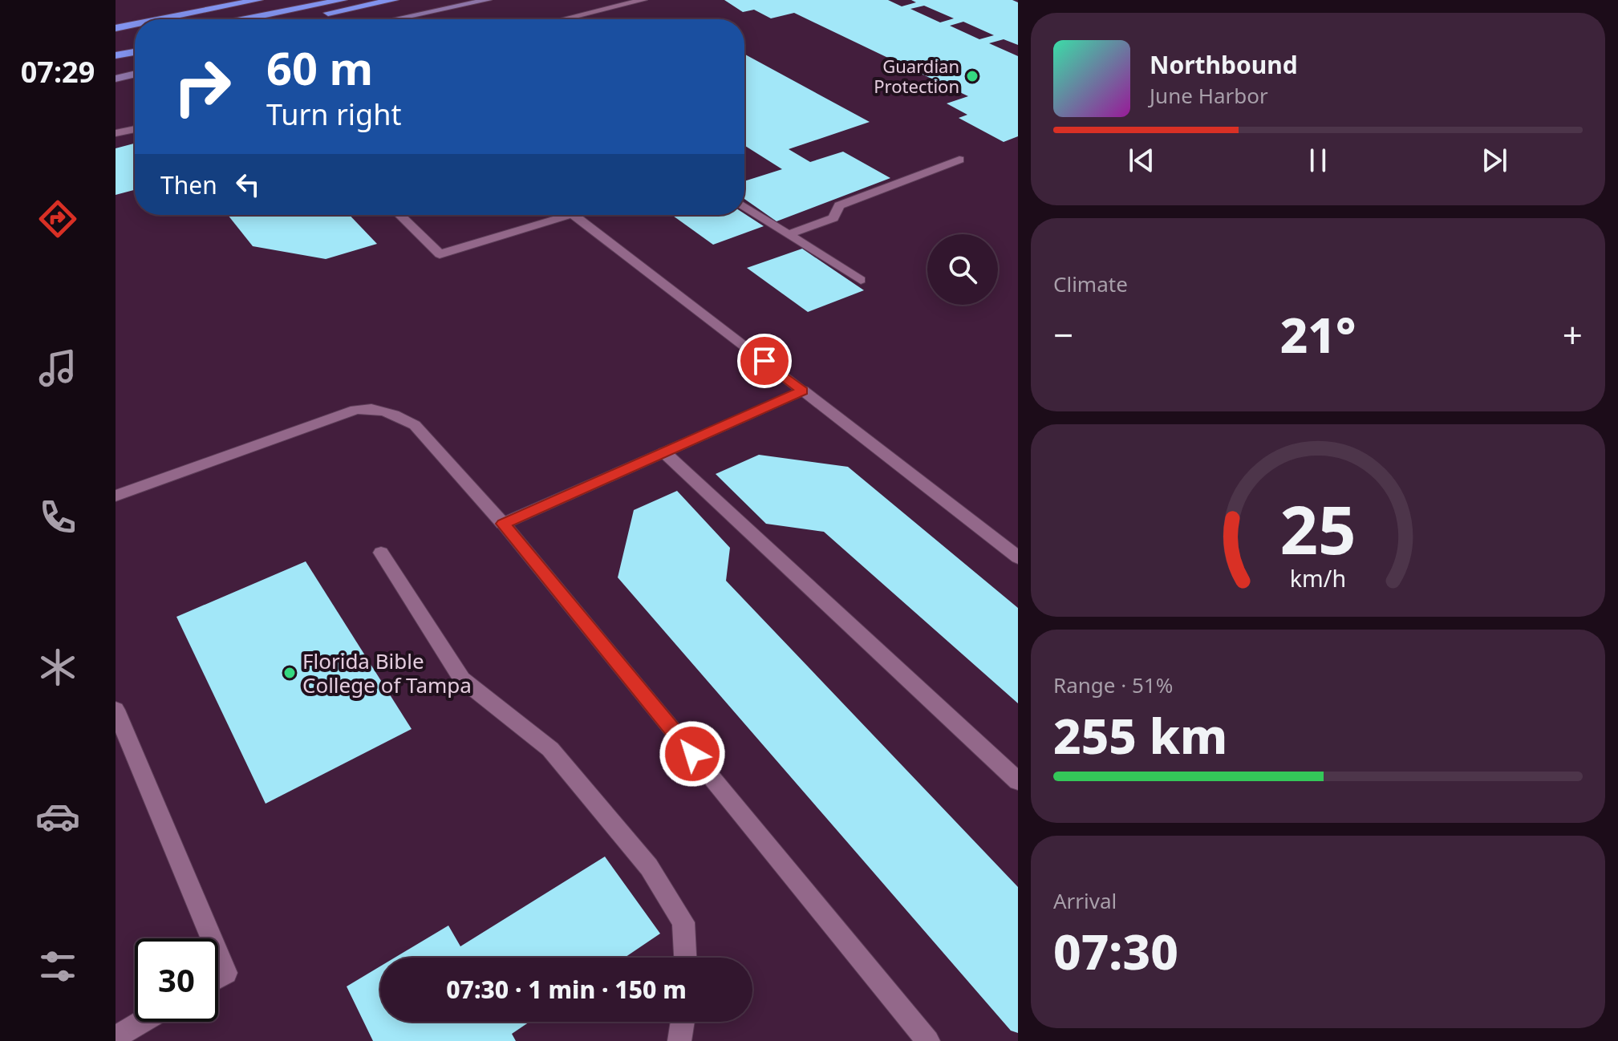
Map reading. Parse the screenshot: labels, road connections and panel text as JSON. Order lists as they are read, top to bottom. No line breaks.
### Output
{"places":["Guardian Protection","Florida Bible College of Tampa"],"page":{"tabs":"07:29","turn":["60 m","Turn right"],"song":["Northbound","June Harbor"],"then":"Then","tile":["Climate",["Range · 51%","255 km"],["Arrival","07:30"]],"heat":["−","21°","+"],"limit":"30","trip":"07:30 · 1 min · 150 m","gauge":["25","km/h"]}}
